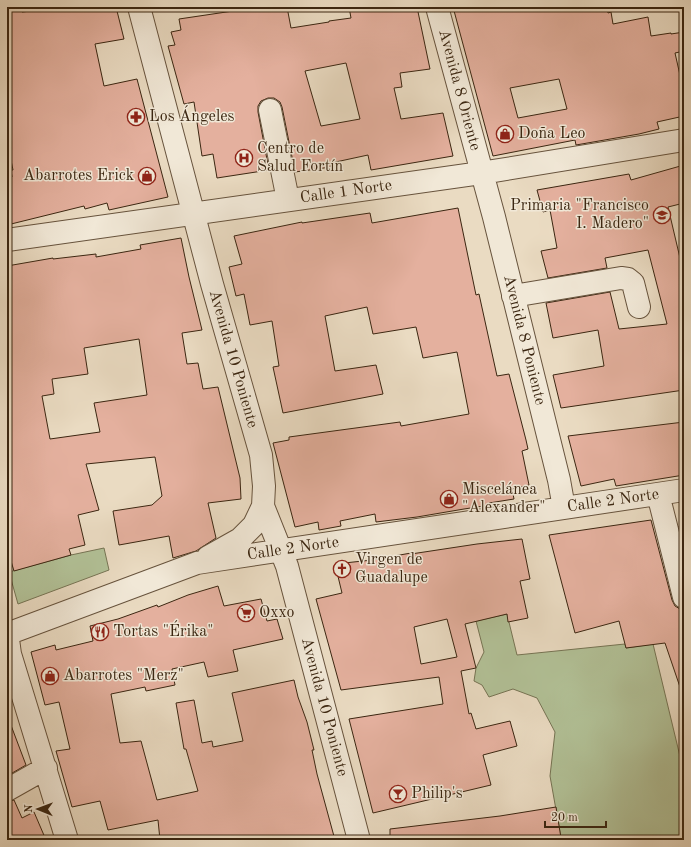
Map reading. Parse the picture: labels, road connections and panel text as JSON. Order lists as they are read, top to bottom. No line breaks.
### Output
{"streets":{"street":["Avenida 8 Oriente","Calle 1 Norte","Avenida 8 Poniente","Avenida 10 Poniente","Calle 2 Norte"]},"crossings":[["Avenida 8 Oriente","Calle 1 Norte"],["Avenida 8 Oriente","Avenida 8 Poniente"],["Calle 1 Norte","Avenida 8 Poniente"],["Calle 1 Norte","Avenida 10 Poniente"],["Avenida 8 Poniente","Calle 2 Norte"],["Avenida 10 Poniente","Calle 2 Norte"]],"places":{"pharmacy":["Los Ángeles"],"shop":["Doña Leo","Abarrotes Erick","Miscelánea \"Alexander\"","Abarrotes \"Merz\""],"hospital":["Centro de Salud Fortín"],"school or university":["Primaria \"Francisco I. Madero\""],"church":["Virgen de Guadalupe"],"supermarket":["Oxxo"],"restaurant":["Tortas \"Érika\""],"bar":["Philip's"]},"scale_bar":"20 m","north":"left"}
